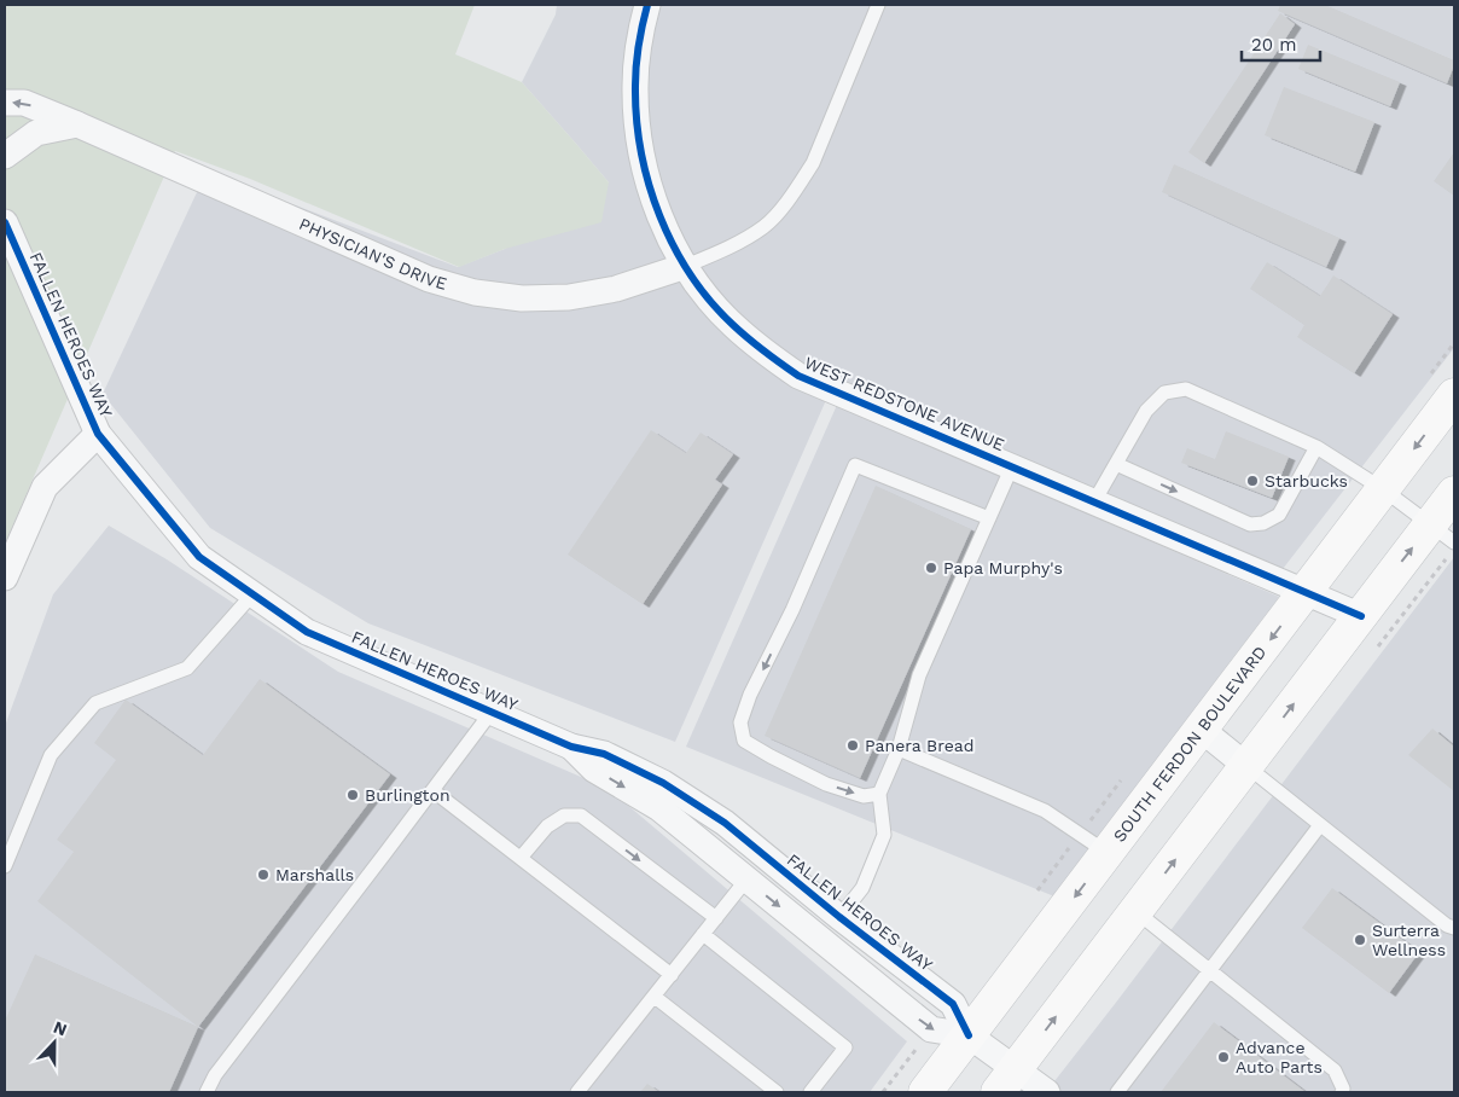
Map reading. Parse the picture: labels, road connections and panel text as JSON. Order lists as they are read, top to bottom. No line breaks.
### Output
{"streets":{"main road":["SOUTH FERDON BOULEVARD"],"street":["PHYSICIAN'S DRIVE","FALLEN HEROES WAY","WEST REDSTONE AVENUE"]},"crossings":[["PHYSICIAN'S DRIVE","WEST REDSTONE AVENUE"],["FALLEN HEROES WAY","SOUTH FERDON BOULEVARD"],["WEST REDSTONE AVENUE","SOUTH FERDON BOULEVARD"]],"places":["Starbucks","Papa Murphy's","Panera Bread","Burlington","Marshalls","Surterra Wellness","Advance Auto Parts"],"scale_bar":"20 m","north":"top"}
